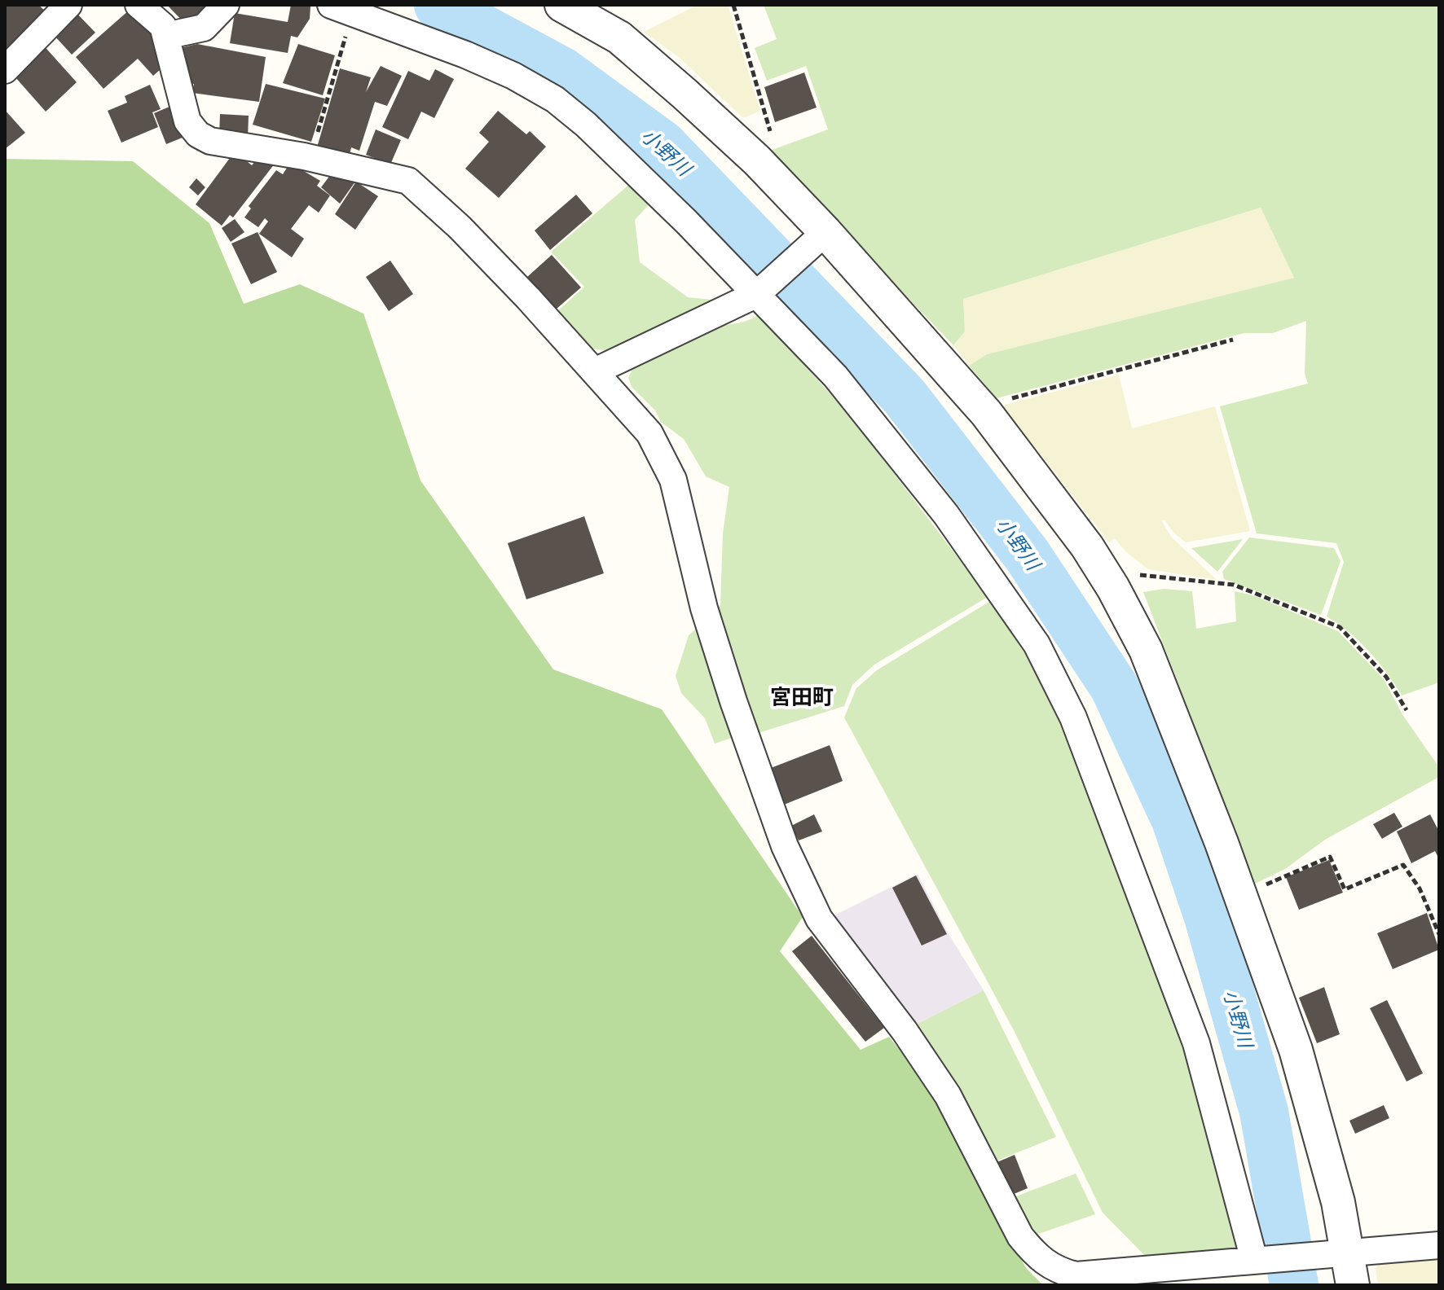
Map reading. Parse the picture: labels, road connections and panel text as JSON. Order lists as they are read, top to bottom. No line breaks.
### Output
{"districts":["宮田町"],"water":["小野川"]}
